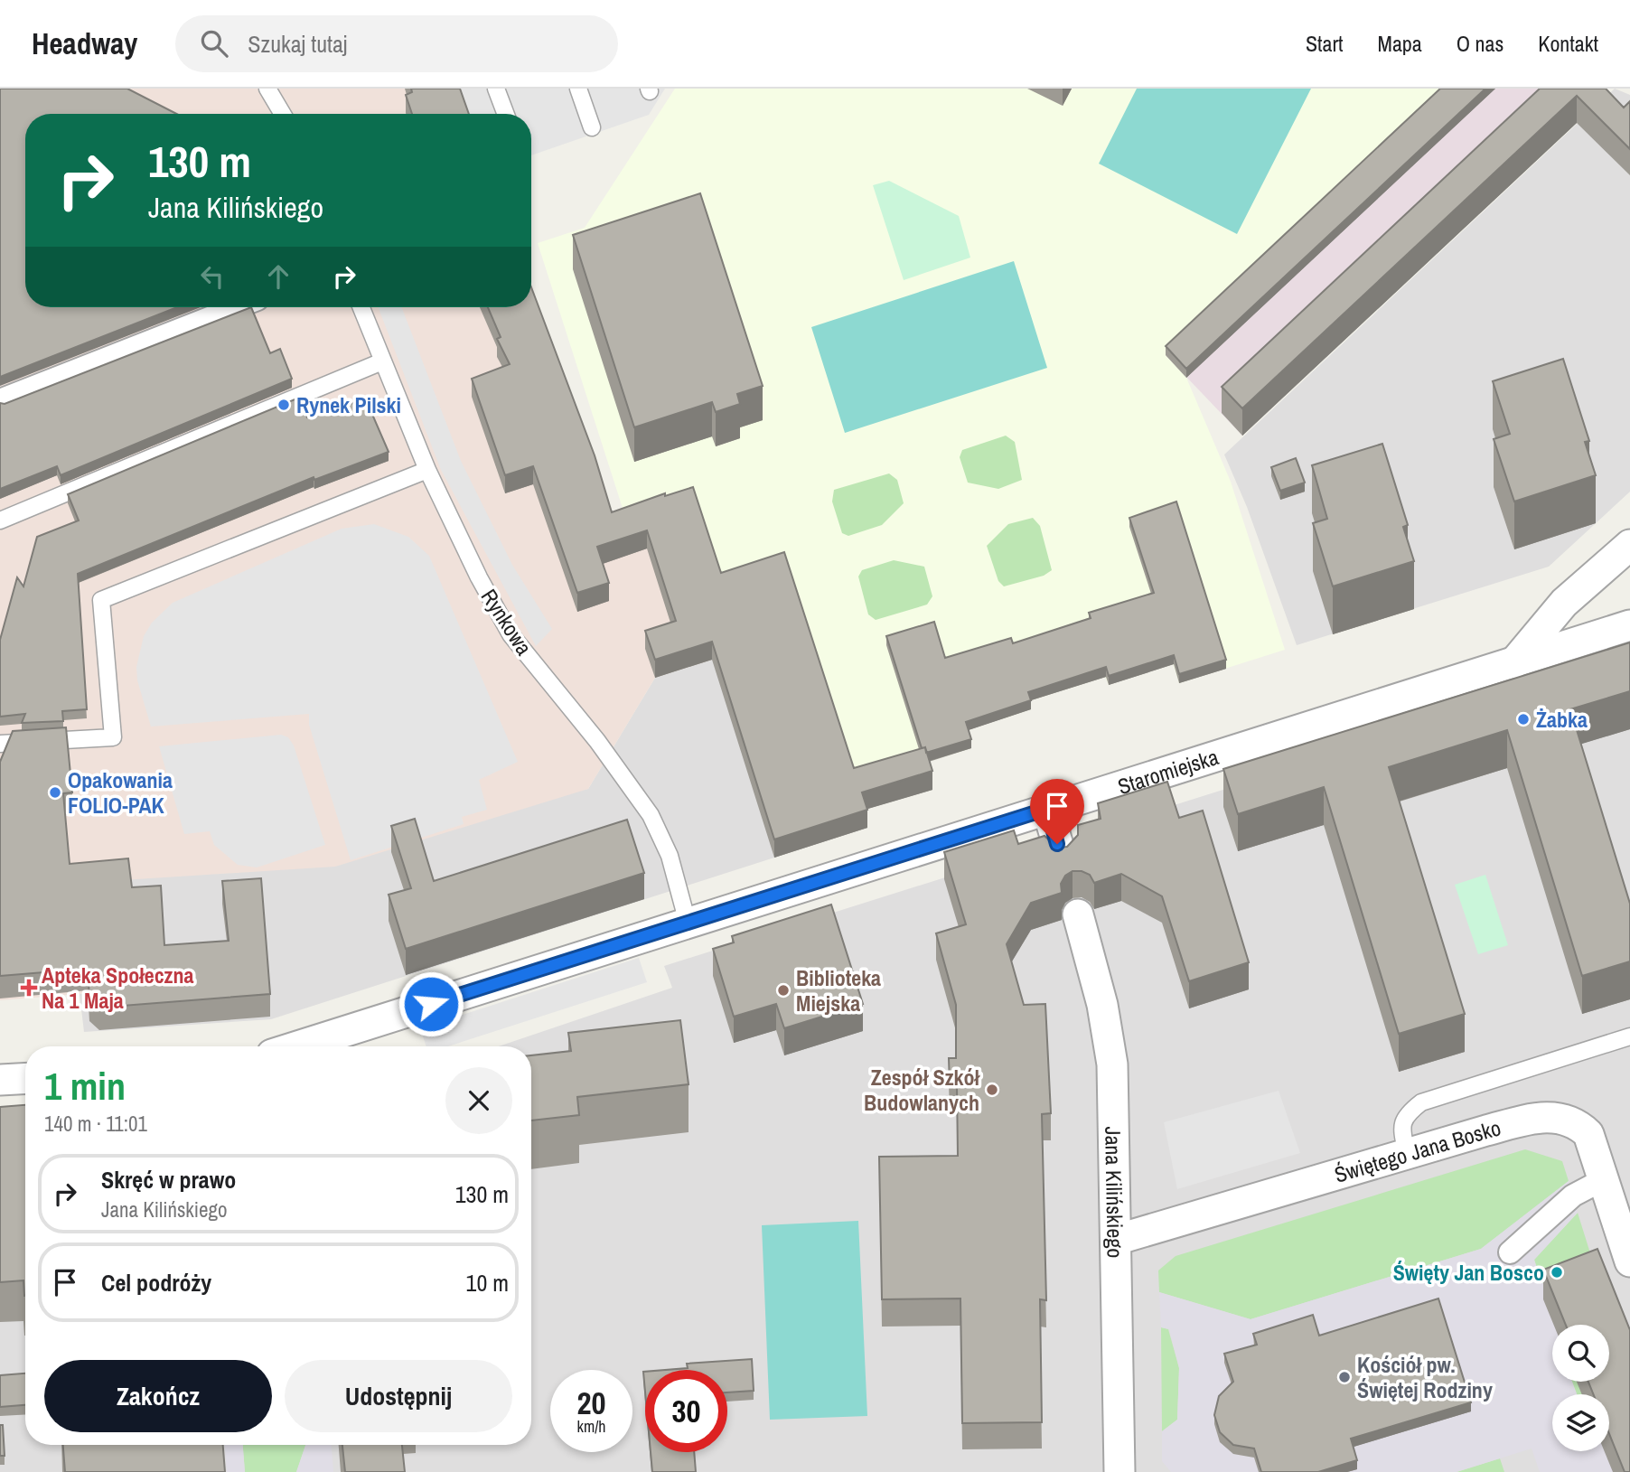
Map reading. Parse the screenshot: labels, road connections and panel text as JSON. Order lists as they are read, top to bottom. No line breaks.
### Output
{"streets":{"street":["Staromiejska","Świętego Jana Bosko","Jana Kilińskiego"],"lane":["Rynkowa"]},"crossings":[["Rynkowa","Staromiejska"],["Świętego Jana Bosko","Jana Kilińskiego"]],"places":{"other":["Rynek Pilski","Żabka","Opakowania FOLIO-PAK","Biblioteka Miejska","Zespół Szkół Budowlanych","Święty Jan Bosco","Kościół pw. Świętej Rodziny"],"health":["Apteka Społeczna Na 1 Maja"]},"page":{"header":"Headway","search":"Szukaj tutaj","nav":["Start","Mapa","O nas","Kontakt"],"turn":["130 m","Jana Kilińskiego"],"heading":["1 min","140 m · 11:01"],"list":[{"name":"Skręć w prawo","note":"Jana Kilińskiego","value":"130 m"},{"name":"Cel podróży","value":"10 m"}],"buttons":["Zakończ","Udostępnij"],"speed":"20 km/h","limit":"30"}}
